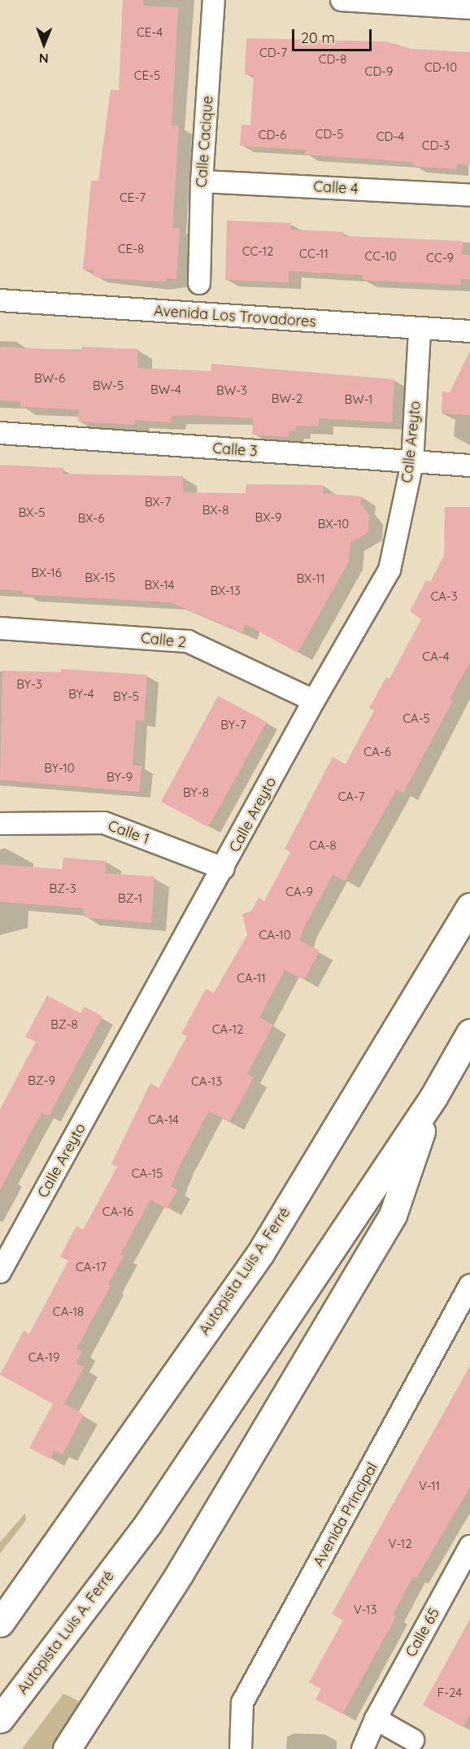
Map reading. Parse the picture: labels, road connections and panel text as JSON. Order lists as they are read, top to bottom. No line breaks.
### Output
{"streets":{"highway":["Autopista Luis A. Ferré"],"street":["Calle Cacique","Calle 4","Avenida Los Trovadores","Calle Areyto","Calle 3","Calle 2","Calle 1","Avenida Principal","Calle 65"]},"crossings":[["Calle Cacique","Calle 4"],["Avenida Los Trovadores","Calle Areyto"],["Calle Areyto","Calle 3"],["Calle Areyto","Calle 2"],["Calle Areyto","Calle 1"]],"house_numbers":["CE-4","CD-7","CD-8","CD-10","CD-9","CE-5","CD-5","CD-6","CD-4","CD-3","CE-7","CE-8","CC-12","CC-11","CC-10","CC-9","BW-6","BW-5","BW-4","BW-3","BW-2","BW-1","BX-7","BX-8","BX-5","BX-9","BX-6","BX-10","BX-16","BX-15","BX-11","BX-14","BX-13","CA-3","CA-4","BY-3","BY-4","BY-5","CA-5","BY-7","CA-6","BY-10","BY-9","BY-8","CA-7","CA-8","BZ-3","CA-9","BZ-1","CA-10","CA-11","BZ-8","CA-12","BZ-9","CA-13","CA-14","CA-15","CA-16","CA-17","CA-18","CA-19","V-11","V-12","V-13","F-24"],"scale_bar":"20 m","north":"bottom"}
